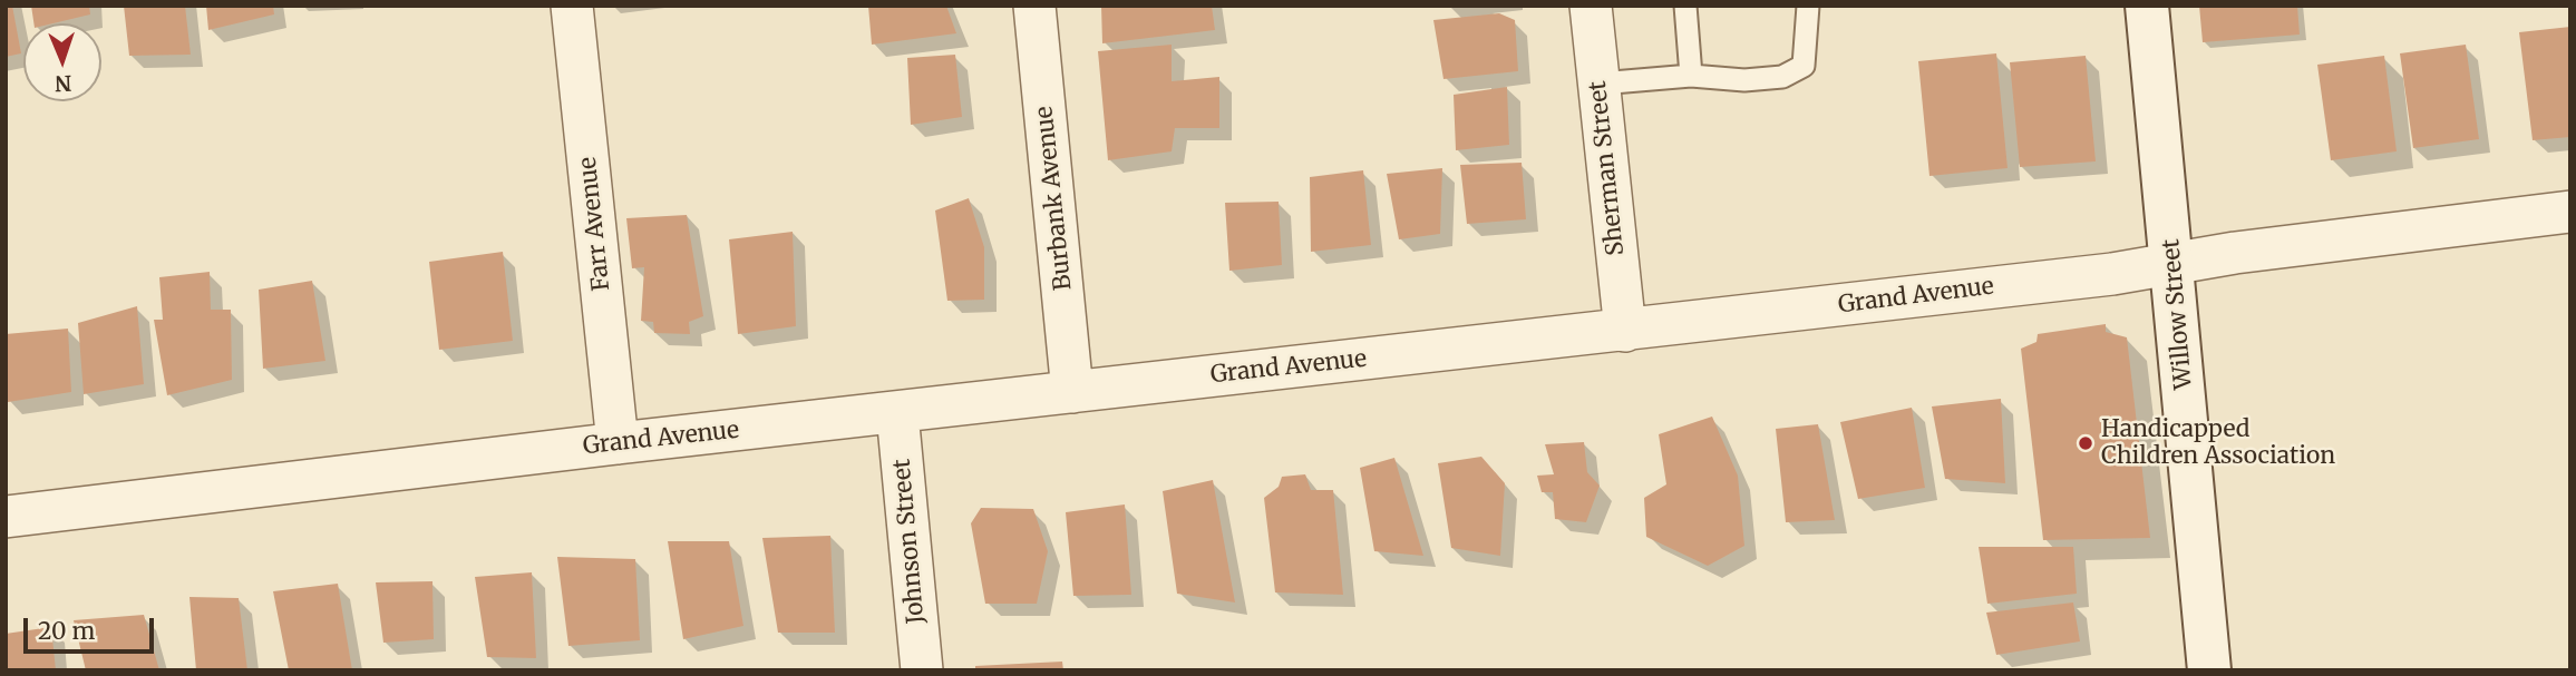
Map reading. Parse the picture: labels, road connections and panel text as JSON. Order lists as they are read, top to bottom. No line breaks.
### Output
{"streets":{"street":["Sherman Street","Burbank Avenue","Farr Avenue","Grand Avenue","Willow Street","Johnson Street"]},"crossings":[["Sherman Street","Grand Avenue"],["Burbank Avenue","Grand Avenue"],["Farr Avenue","Grand Avenue"],["Grand Avenue","Willow Street"],["Grand Avenue","Johnson Street"]],"places":["Handicapped Children Association"],"scale_bar":"20 m","north":"bottom"}
